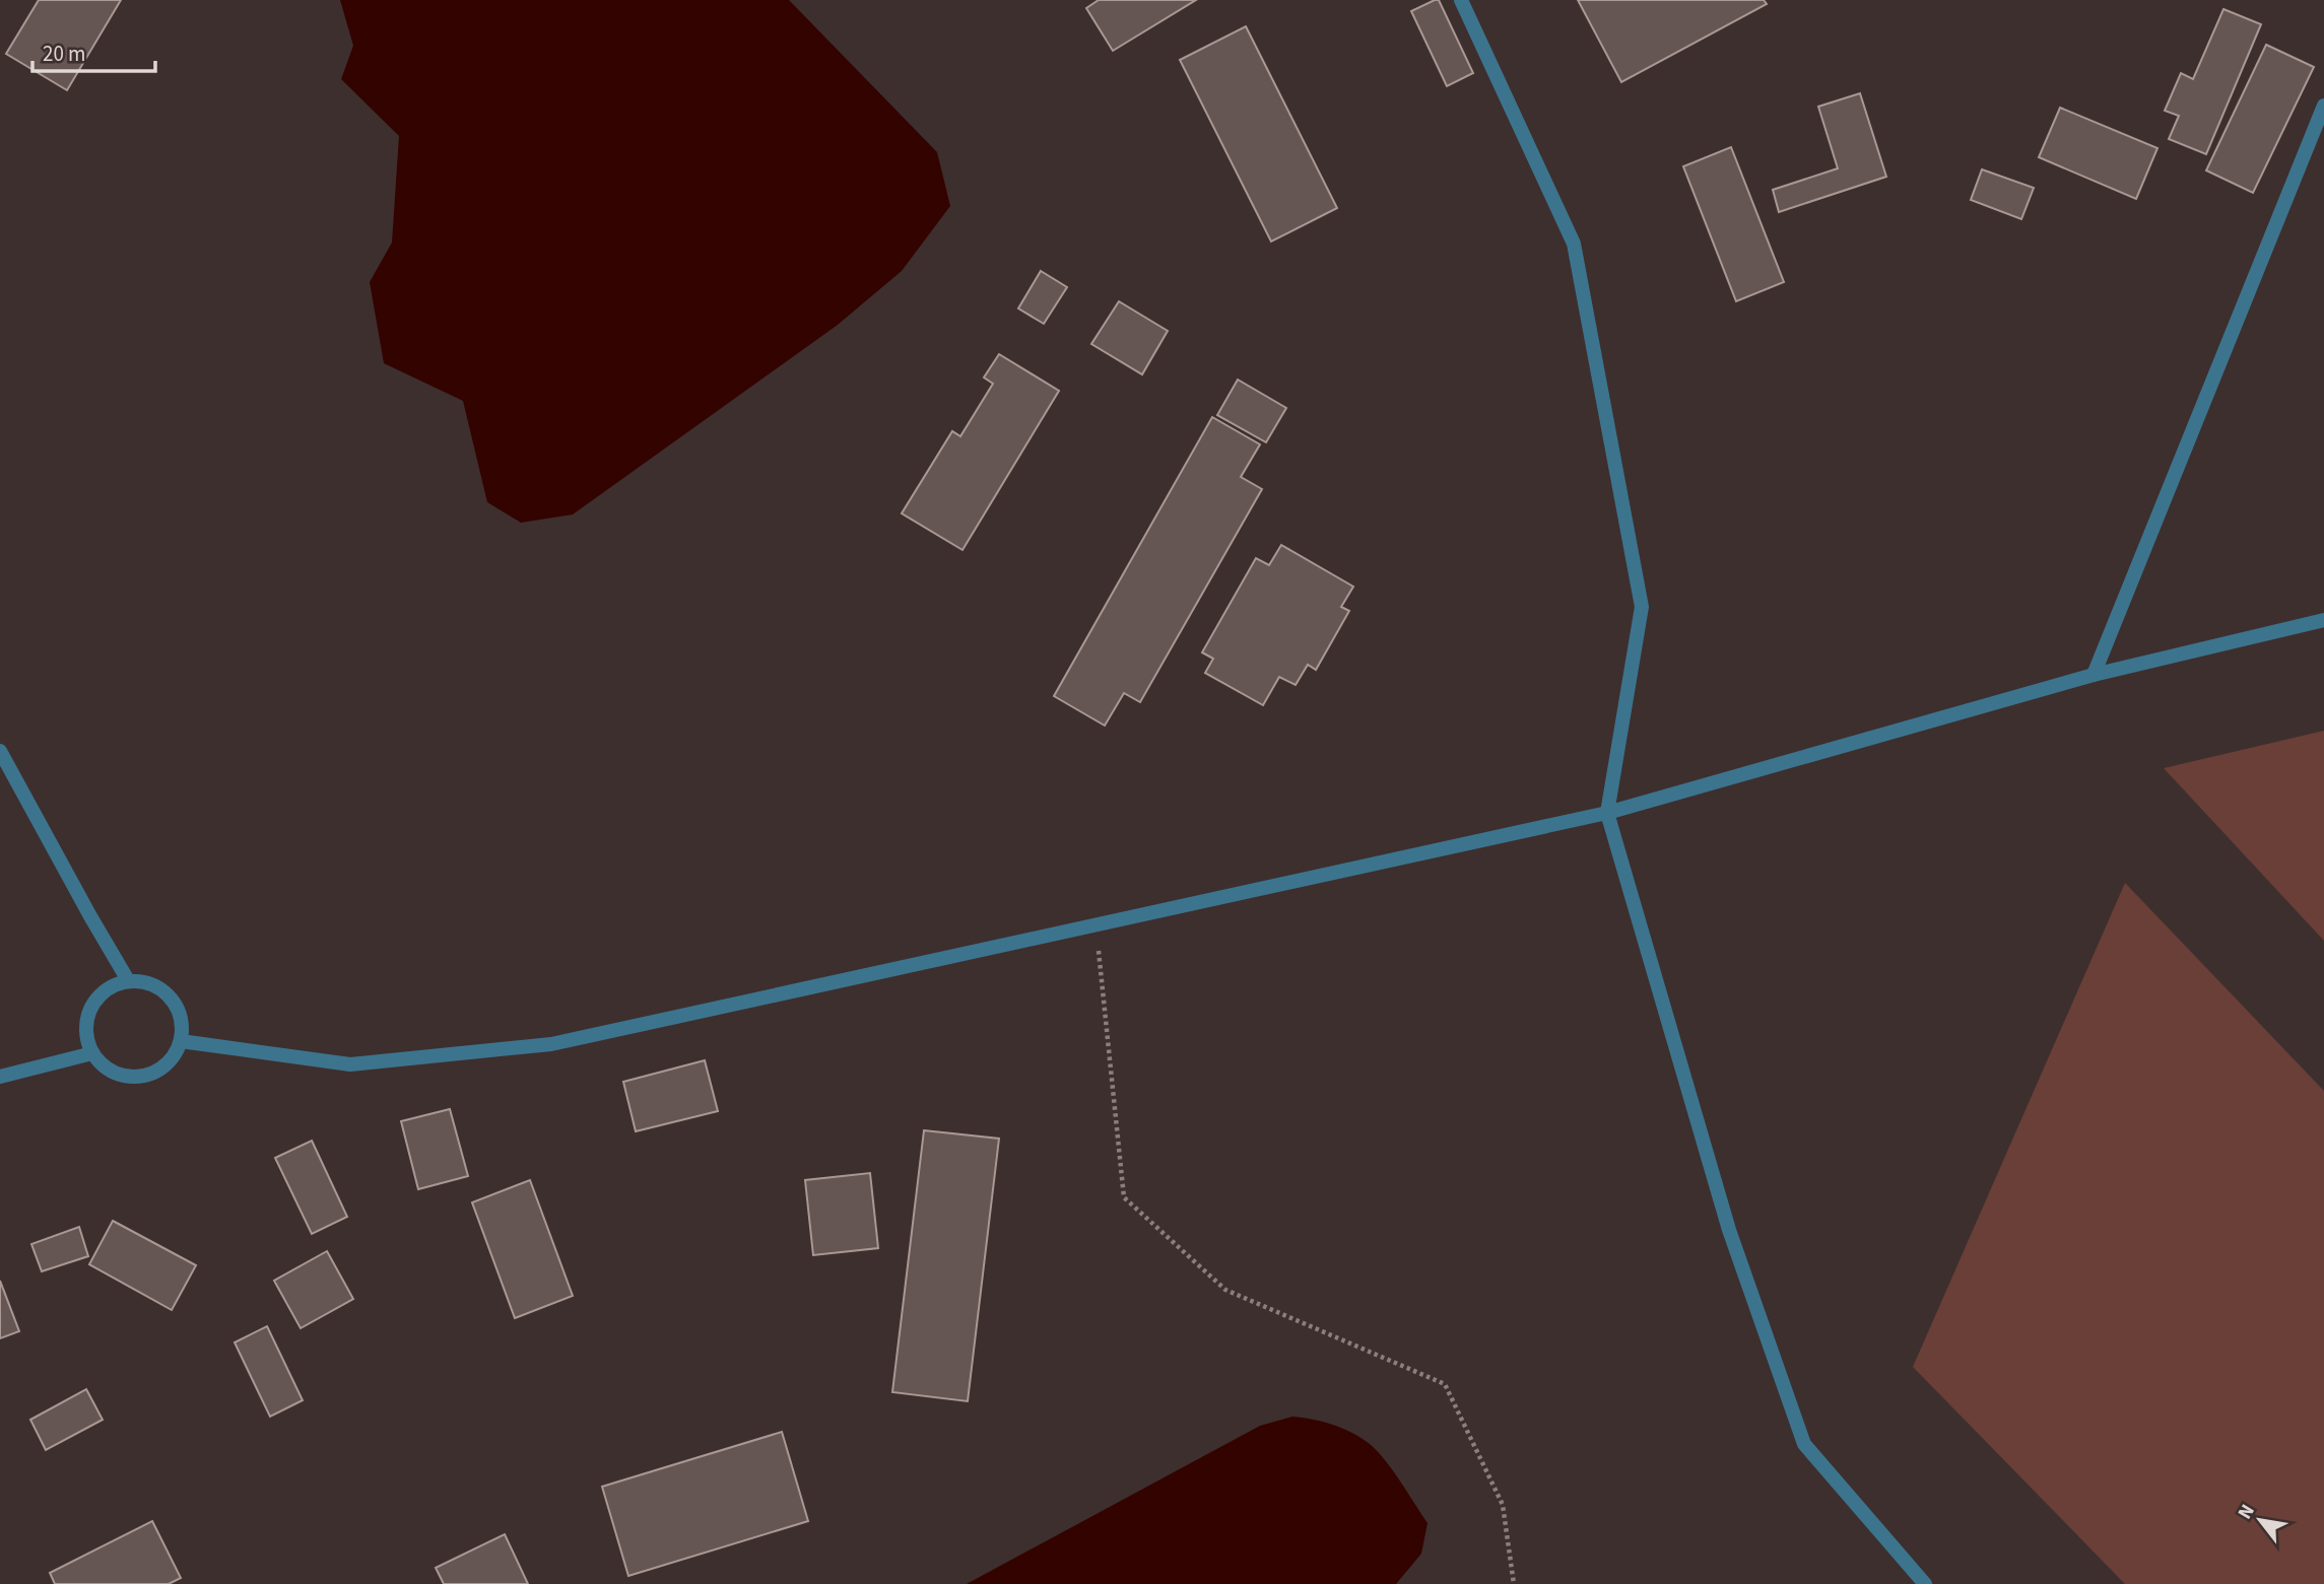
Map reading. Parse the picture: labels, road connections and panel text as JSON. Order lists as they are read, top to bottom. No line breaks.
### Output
{"scale_bar":"20 m","north":"top left"}
